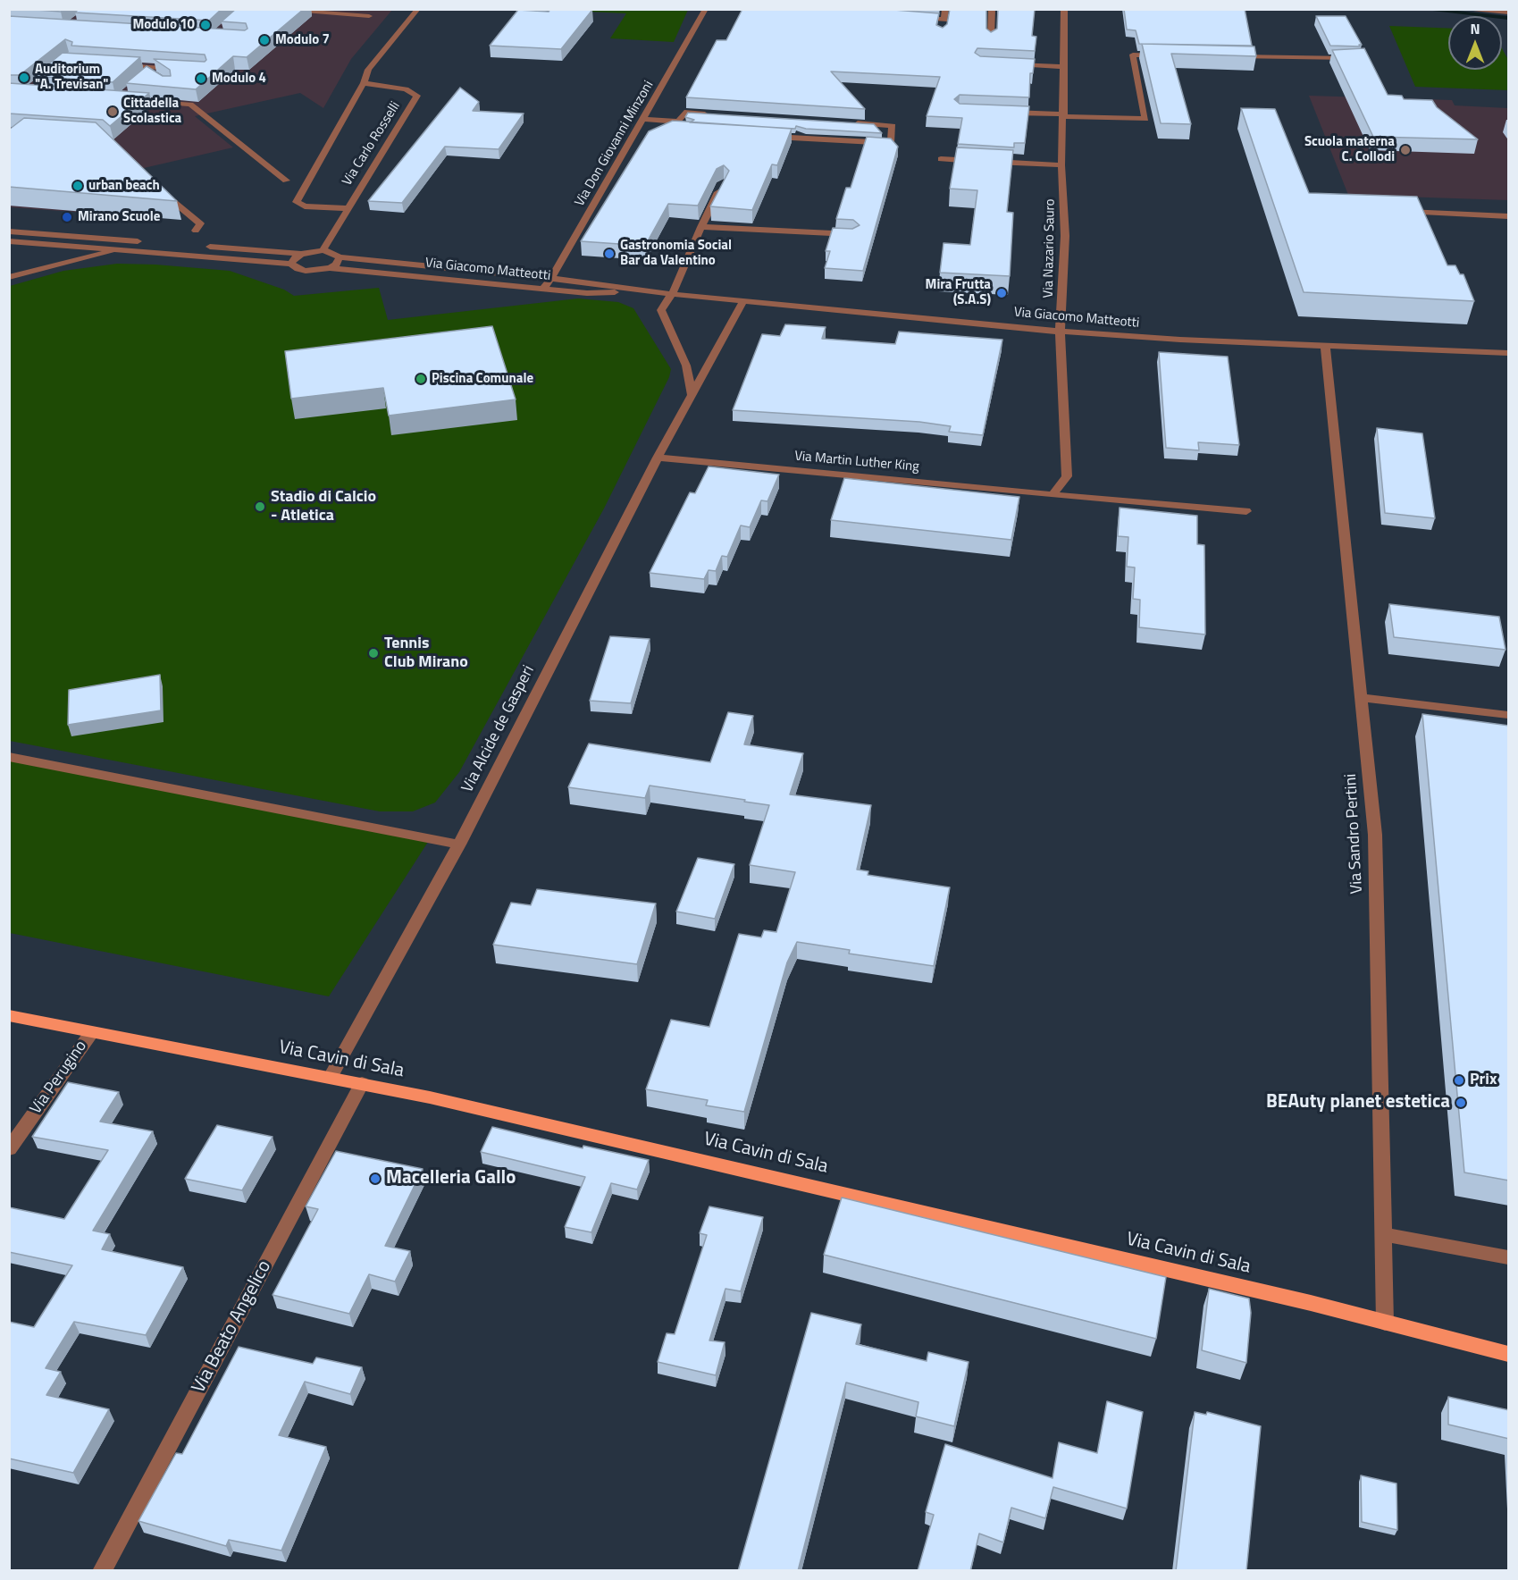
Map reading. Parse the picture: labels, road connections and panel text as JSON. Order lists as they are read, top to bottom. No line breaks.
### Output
{"streets":{"main road":["Via Cavin di Sala"],"street":["Via Carlo Rosselli","Via Don Giovanni Minzoni","Via Nazario Sauro","Via Giacomo Matteotti","Via Martin Luther King","Via Alcide de Gasperi","Via Sandro Pertini","Via Perugino","Via Beato Angelico"]},"crossings":[["Via Carlo Rosselli","Via Giacomo Matteotti"],["Via Don Giovanni Minzoni","Via Giacomo Matteotti"],["Via Nazario Sauro","Via Giacomo Matteotti"],["Via Giacomo Matteotti","Via Alcide de Gasperi"],["Via Giacomo Matteotti","Via Sandro Pertini"],["Via Martin Luther King","Via Alcide de Gasperi"],["Via Alcide de Gasperi","Via Cavin di Sala"],["Via Sandro Pertini","Via Cavin di Sala"],["Via Cavin di Sala","Via Perugino"],["Via Cavin di Sala","Via Beato Angelico"]],"places":["Modulo 10","Modulo 7","Auditorium \"A. Trevisan\"","Modulo 4","Cittadella Scolastica","Scuola materna C. Collodi","urban beach","Mirano Scuole","Gastronomia Social Bar da Valentino","Mira Frutta (S.A.S)","Piscina Comunale","Stadio di Calcio - Atletica","Tennis Club Mirano","Prix","BEAuty planet estetica","Macelleria Gallo"],"north":"top"}
